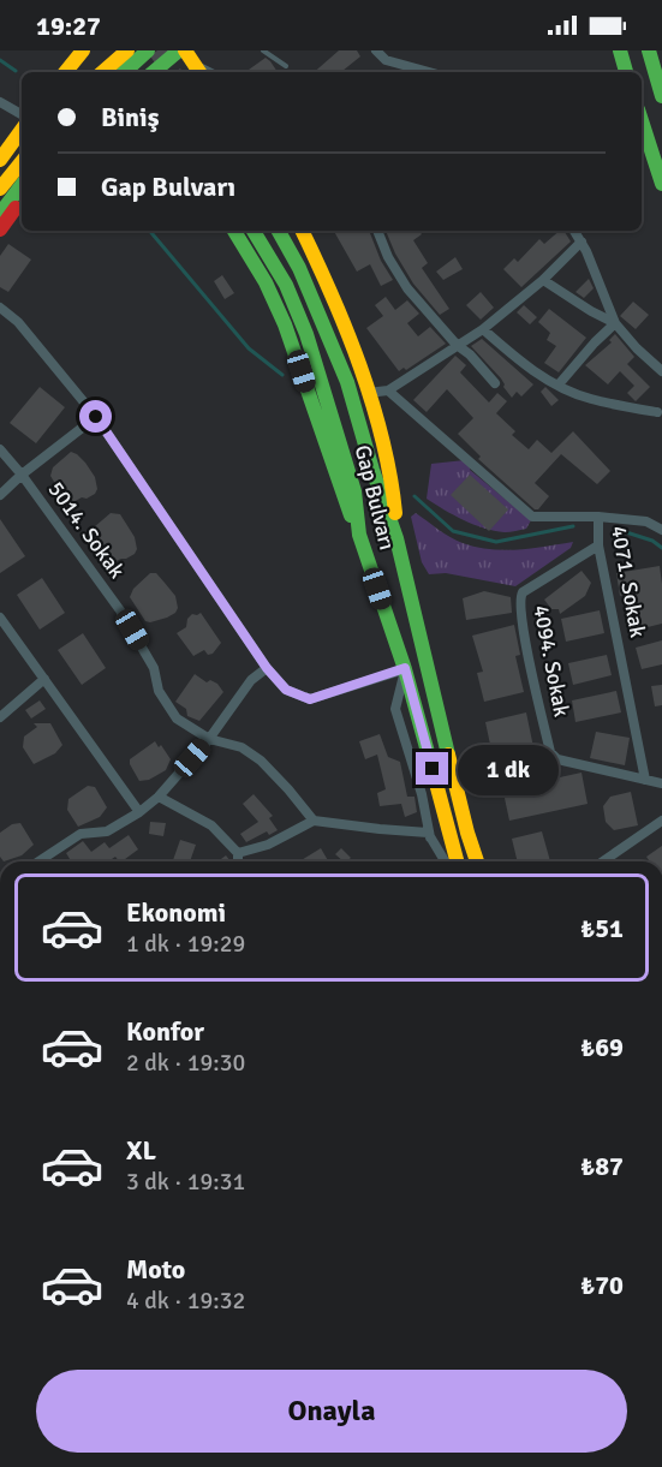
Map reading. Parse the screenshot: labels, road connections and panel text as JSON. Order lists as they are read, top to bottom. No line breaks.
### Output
{"streets":{"main road":["Gap Bulvarı"],"street":["5014. Sokak","4071. Sokak","4094. Sokak"]},"crossings":[["4071. Sokak","4094. Sokak"]],"page":{"status":"19:27","banner":["Biniş","Gap Bulvarı"],"bubble":"1 dk","list":[{"name":"Ekonomi","note":"1 dk · 19:29","value":"₺51"},{"name":"Konfor","note":"2 dk · 19:30","value":"₺69"},{"name":"XL","note":"3 dk · 19:31","value":"₺87"},{"name":"Moto","note":"4 dk · 19:32","value":"₺70"}],"buttons":"Onayla"}}
